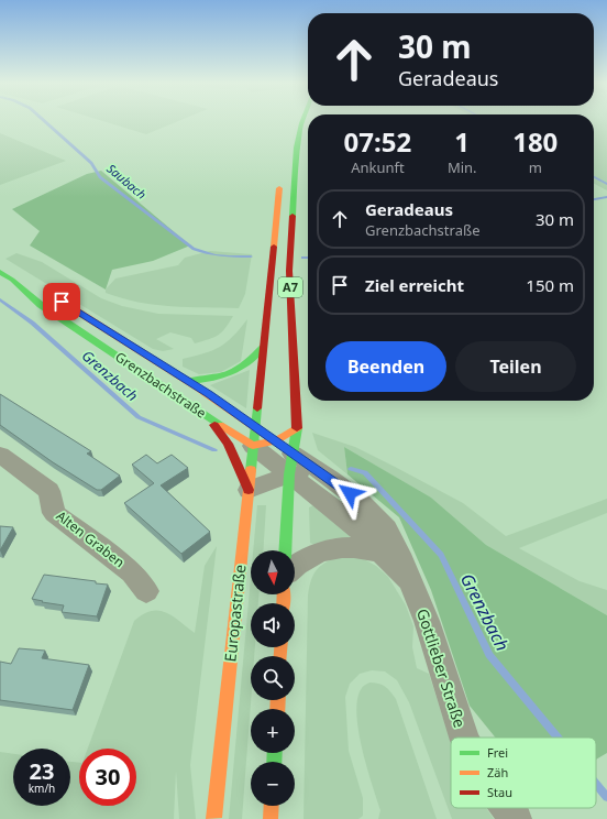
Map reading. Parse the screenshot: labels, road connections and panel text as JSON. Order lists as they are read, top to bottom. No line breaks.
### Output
{"streets":{"main road":["A7","Grenzbachstraße","Europastraße"],"street":["Alten Graben","Gottlieber Straße"]},"crossings":[["A7","Europastraße"],["Grenzbachstraße","Europastraße"],["Grenzbachstraße","Gottlieber Straße"]],"water":["Saubach","Grenzbach"],"legend":["Frei","Zäh","Stau"],"north":"bottom","page":{"turn":["30 m","Geradeaus"],"eta":["07:52","Ankunft","1","Min.","180","m"],"list":[{"name":"Geradeaus","note":"Grenzbachstraße","value":"30 m"},{"name":"Ziel erreicht","value":"150 m"}],"buttons":["Beenden","Teilen"],"map_buttons":["+","−"],"speed":"23 km/h","limit":"30"}}
